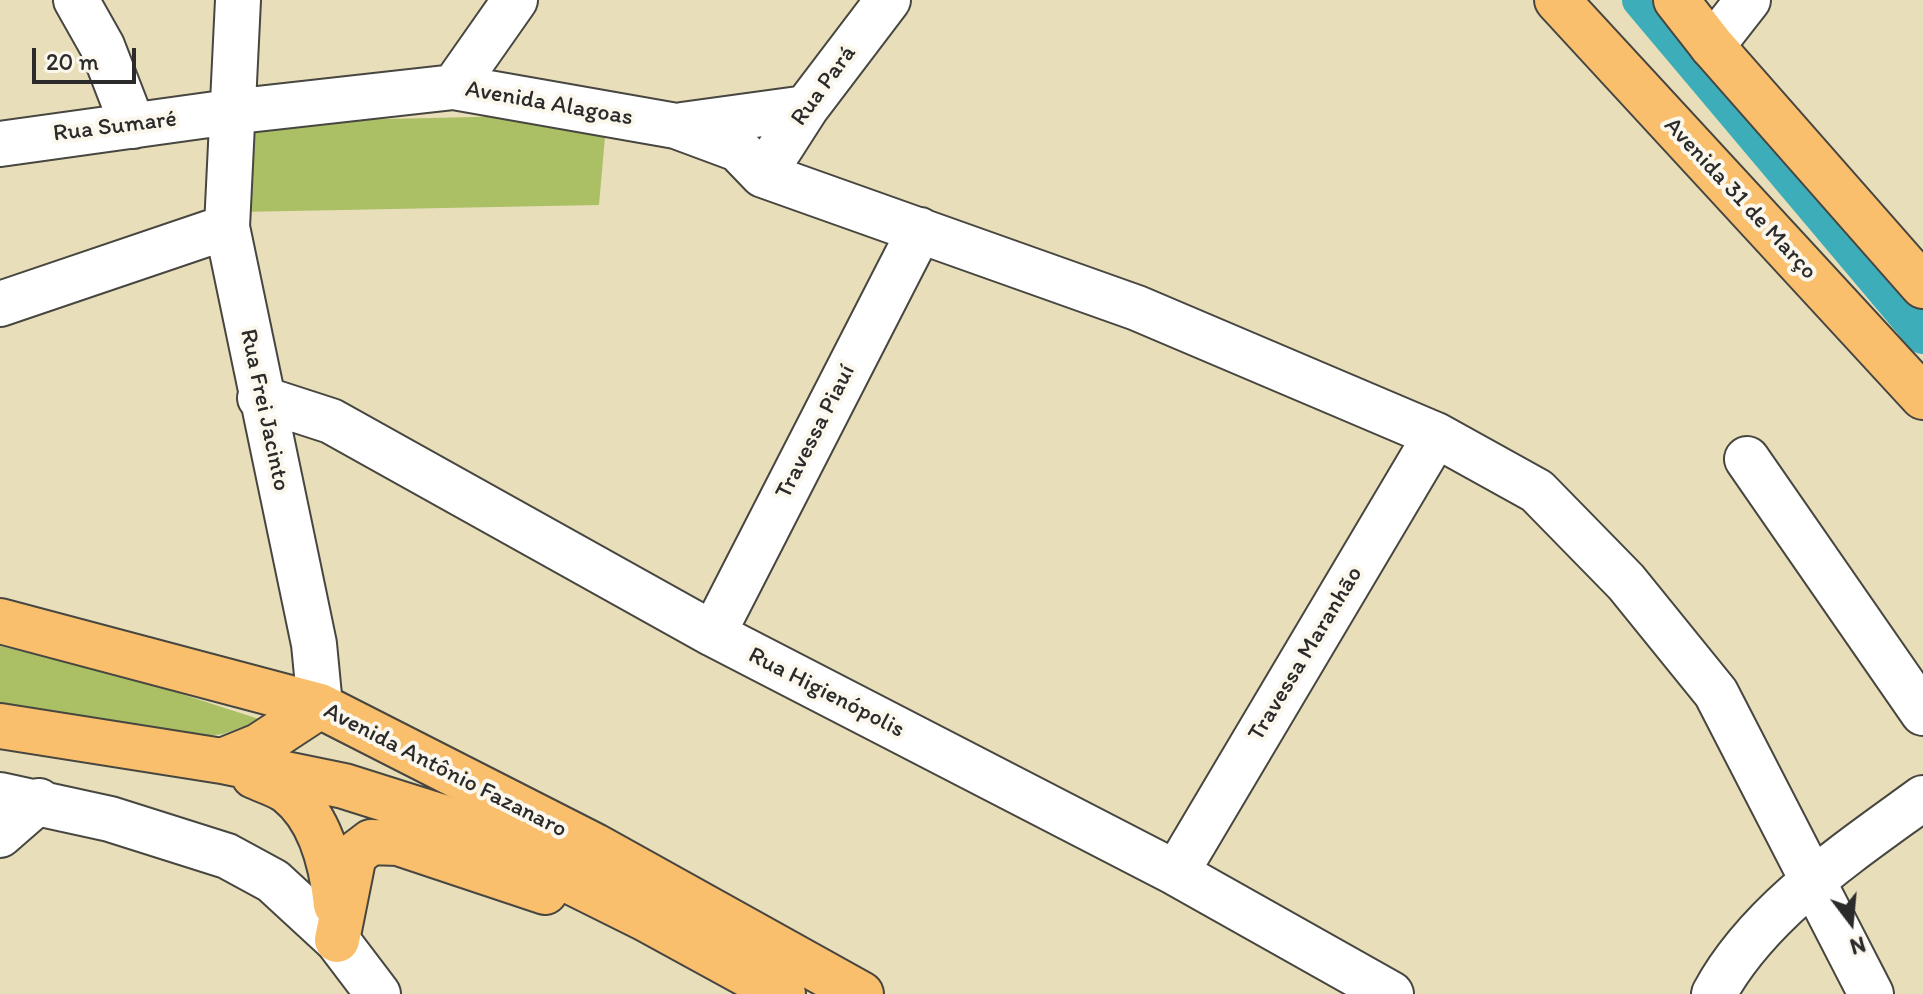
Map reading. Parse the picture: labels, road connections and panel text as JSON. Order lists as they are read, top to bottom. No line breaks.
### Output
{"streets":{"main road":["Avenida 31 de Março","Avenida Antônio Fazanaro"],"street":["Rua Pará","Avenida Alagoas","Rua Sumaré","Rua Frei Jacinto","Travessa Piauí","Travessa Maranhão","Rua Higienópolis"]},"crossings":[["Rua Pará","Avenida Alagoas"],["Avenida Alagoas","Rua Sumaré"],["Avenida Alagoas","Rua Frei Jacinto"],["Rua Sumaré","Rua Frei Jacinto"],["Rua Frei Jacinto","Rua Higienópolis"],["Rua Frei Jacinto","Avenida Antônio Fazanaro"],["Travessa Piauí","Rua Higienópolis"],["Travessa Maranhão","Rua Higienópolis"]],"scale_bar":"20 m","north":"bottom"}
